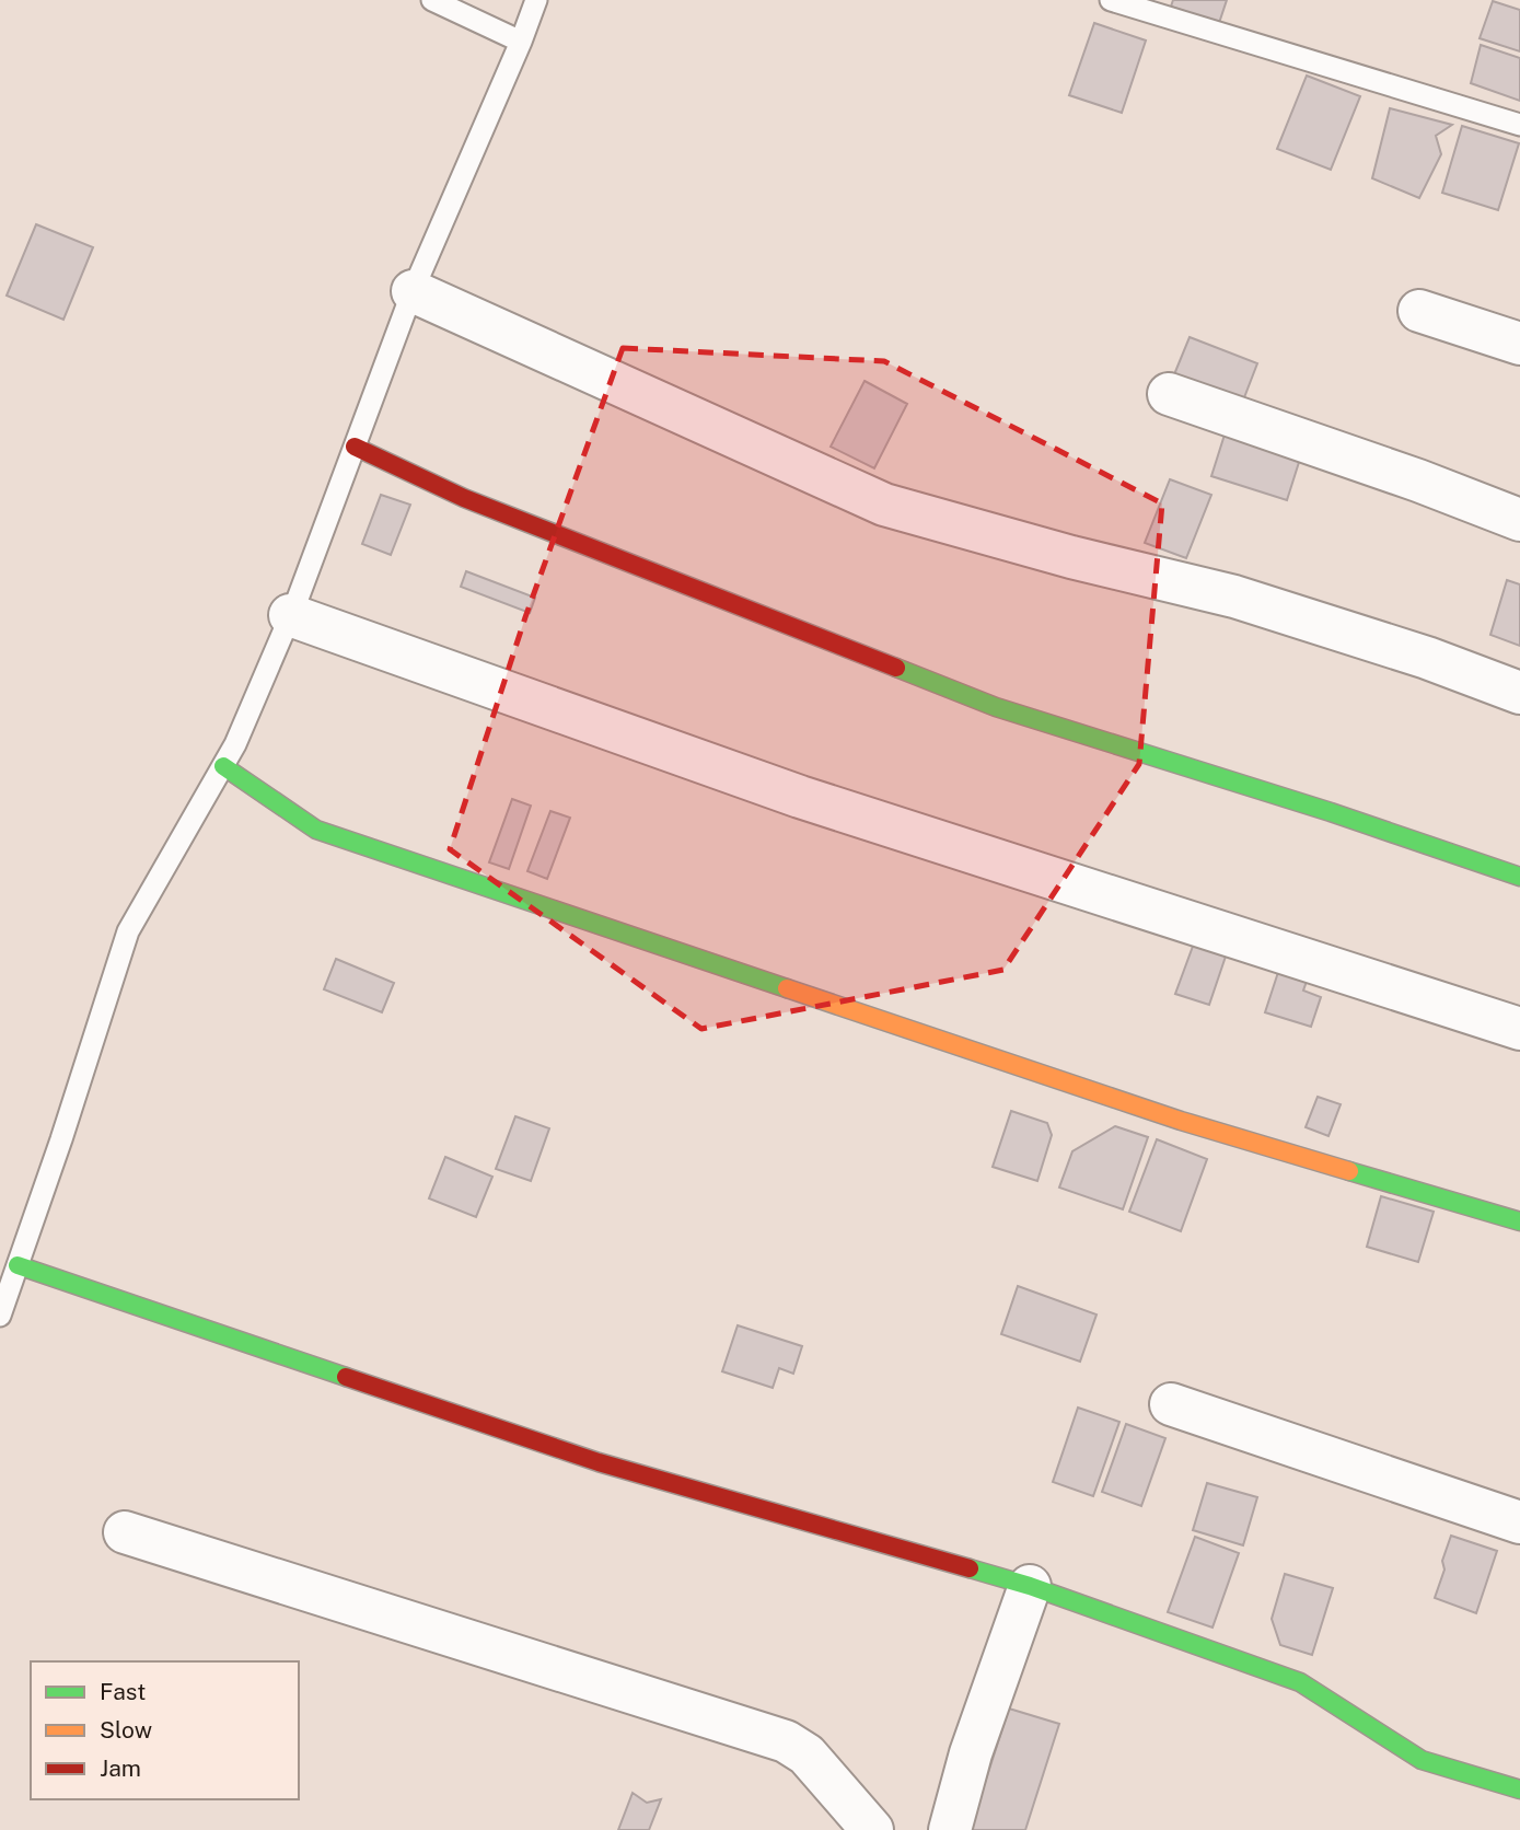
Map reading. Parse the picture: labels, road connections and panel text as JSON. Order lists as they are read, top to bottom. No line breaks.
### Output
{"legend":["Fast","Slow","Jam"]}
